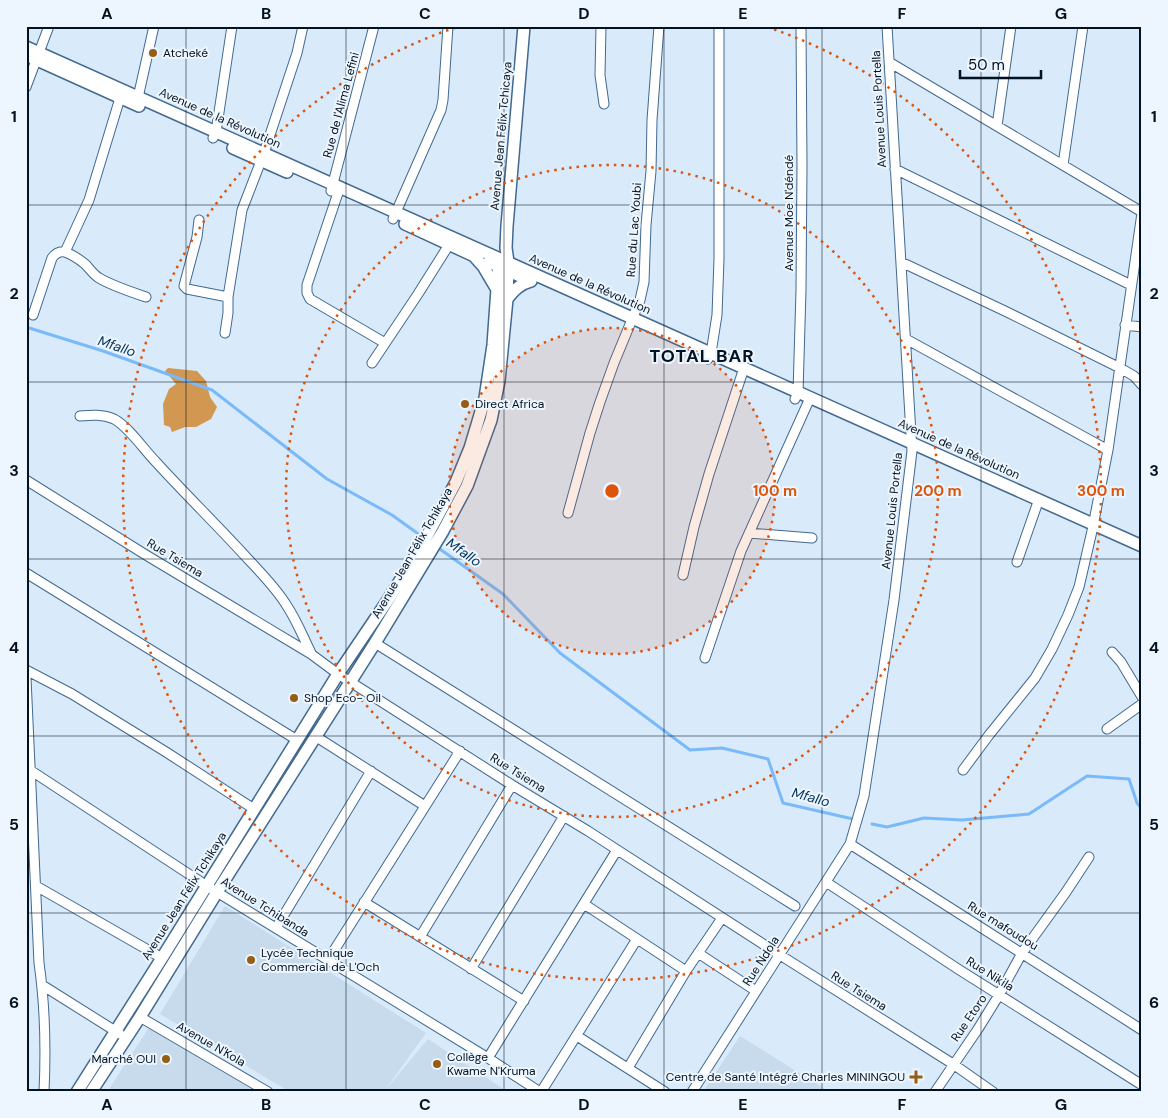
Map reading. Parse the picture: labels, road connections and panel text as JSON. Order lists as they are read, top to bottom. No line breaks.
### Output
{"streets":{"street":["Rue de l'Alima Lefini","Avenue Louis Portella","Avenue de la Révolution","Avenue Jean Félix Tchicaya","Avenue Moe N'déndé","Rue du Lac Youbi","Avenue Jean Félix Tchikaya","Rue Tsiema","Avenue Tchibanda","Rue mafoudou","Rue Ndola","Rue Nikila","Rue Etoro","Avenue N'Kola"]},"crossings":[["Rue de l'Alima Lefini","Avenue de la Révolution"],["Avenue Louis Portella","Avenue de la Révolution"],["Avenue Louis Portella","Rue mafoudou"],["Avenue Louis Portella","Rue Ndola"],["Avenue de la Révolution","Avenue Moe N'déndé"],["Avenue de la Révolution","Rue du Lac Youbi"],["Avenue de la Révolution","Avenue Jean Félix Tchikaya"],["Avenue Jean Félix Tchicaya","Avenue Jean Félix Tchikaya"],["Avenue Jean Félix Tchikaya","Rue Tsiema"],["Avenue Jean Félix Tchikaya","Avenue Tchibanda"],["Avenue Jean Félix Tchikaya","Avenue N'Kola"],["Rue Tsiema","Rue Ndola"],["Rue Tsiema","Rue Etoro"],["Rue mafoudou","Rue Ndola"],["Rue mafoudou","Rue Etoro"],["Rue Ndola","Rue Nikila"],["Rue Nikila","Rue Etoro"]],"districts":["TOTAL BAR"],"water":["Mfallo"],"places":{"other":["Atcheké","Direct Africa","Shop Eco- Oil","Lycée Technique Commercial de L'Och","Marché OUI","Collège Kwame N'Kruma"],"health":["Centre de Santé Intégré Charles MININGOU"]},"scale_bar":"50 m","grid":{"columns":["A","B","C","D","E","F","G"],"rows":["1","2","3","4","5","6"]},"rings":["100 m","200 m","300 m"]}
